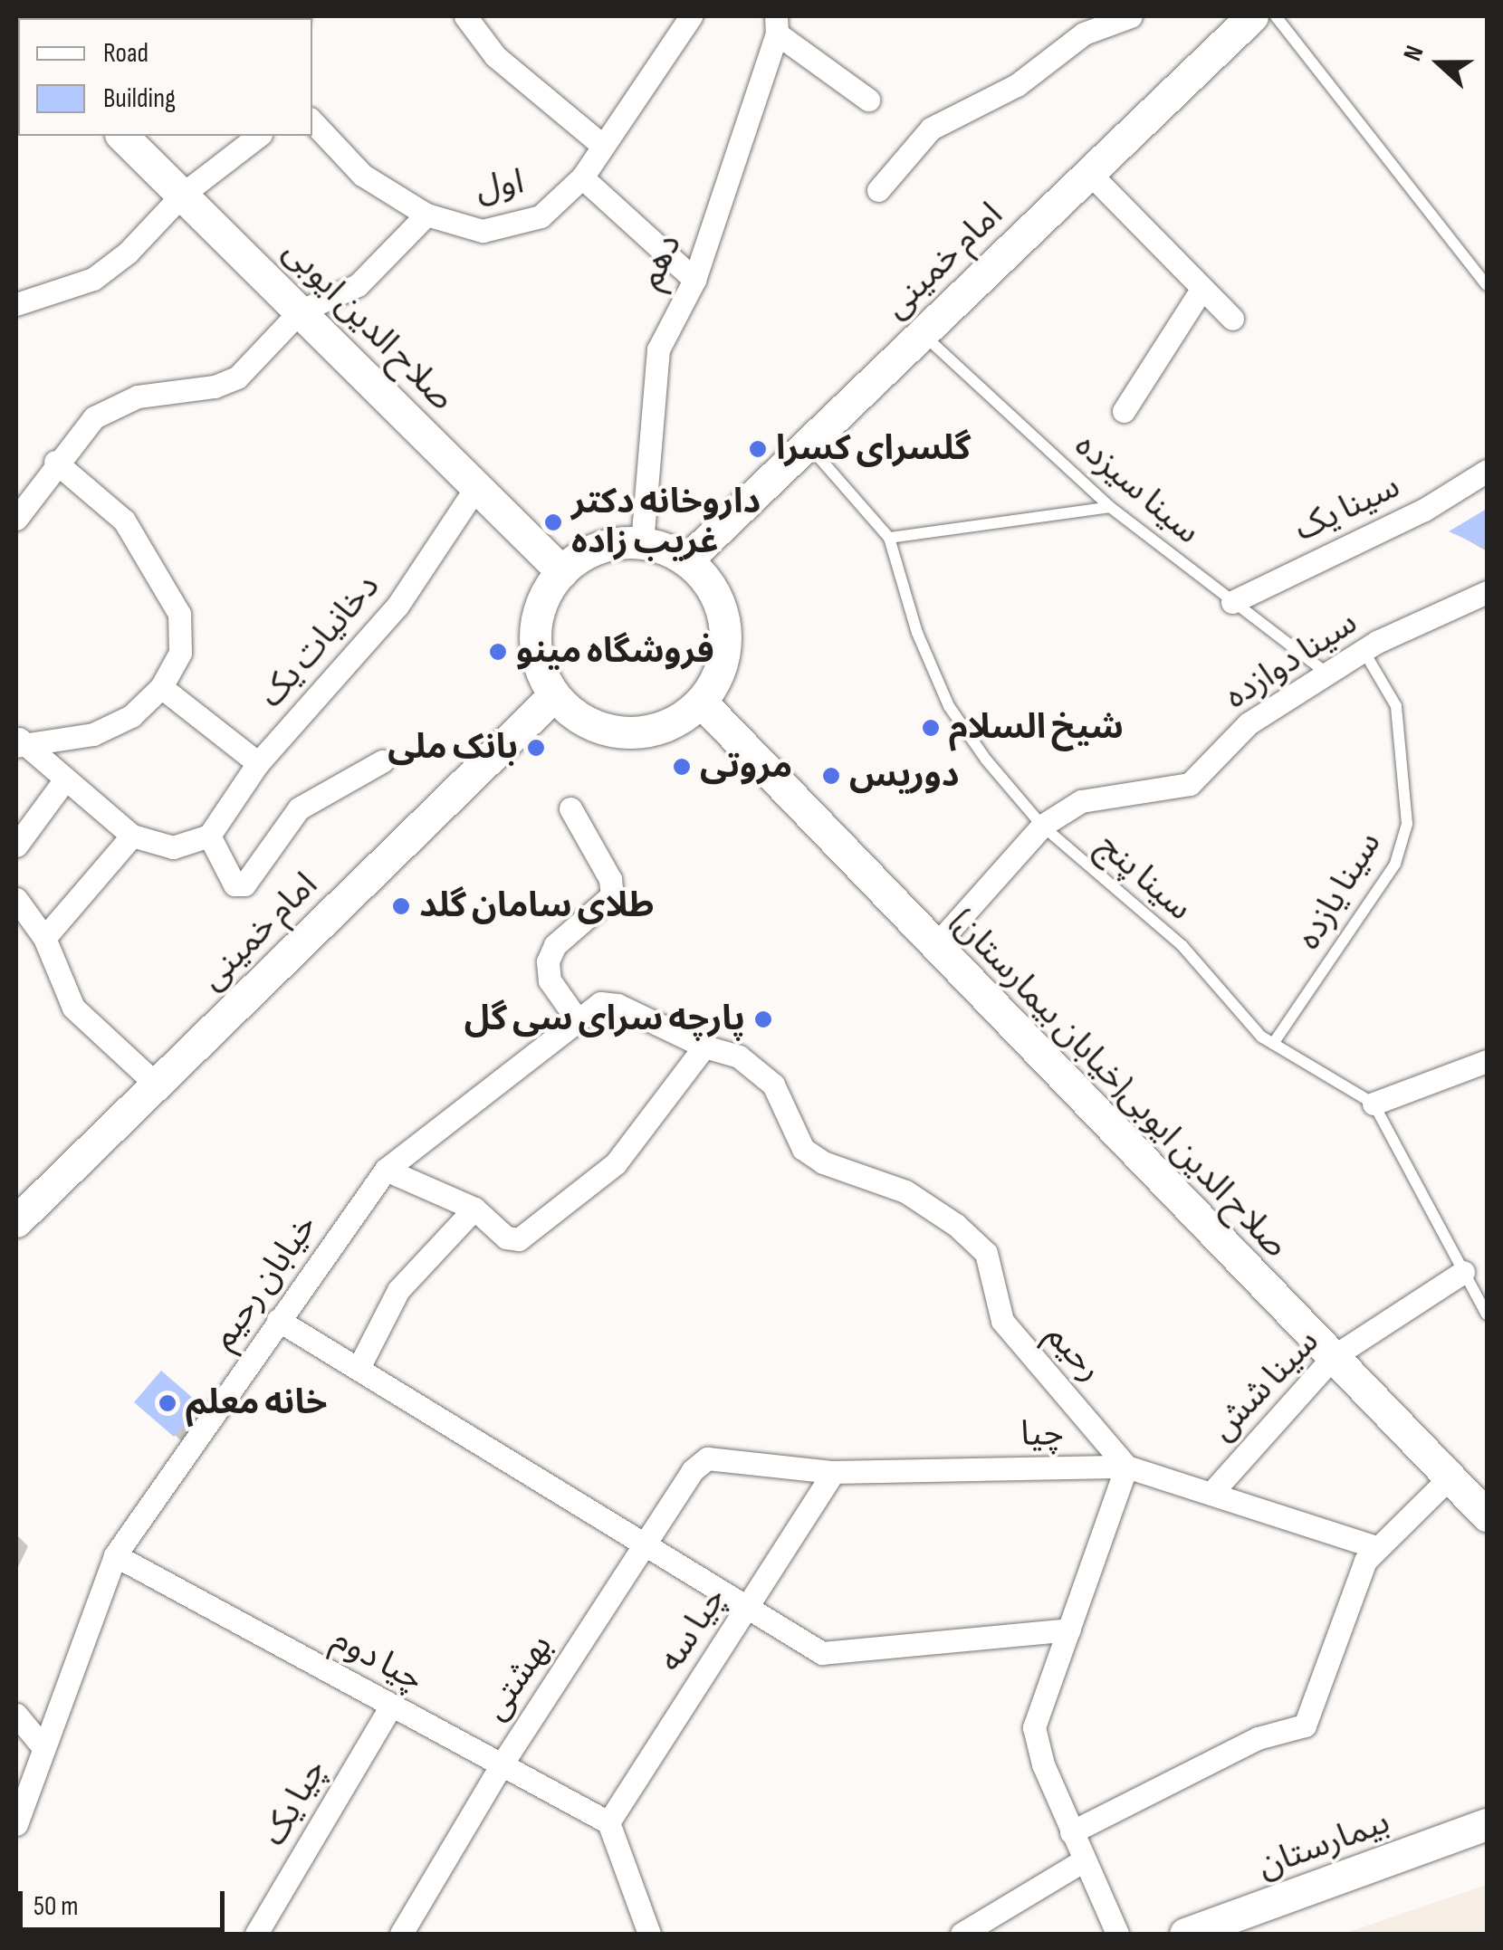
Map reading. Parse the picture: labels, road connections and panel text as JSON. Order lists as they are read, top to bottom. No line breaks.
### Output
{"streets":{"main road":["امام خمینی","صلاح الدین ایوبی","صلاح الدین ایوبی(خیابان بیمارستان)","بیمارستان"],"street":["اول","دهم","سینا یک","دخانیات یک","سینا دوازده","خیابان رحیم","رحیم","سینا شش","چیا","چیا سه","چیا دوم","بهشتی","چیا یک"],"lane":["سینا سیزده","سینا پنج","سینا یازده"]},"crossings":[["امام خمینی","دهم"],["امام خمینی","صلاح الدین ایوبی"],["امام خمینی","سینا سیزده"],["امام خمینی","سینا پنج"],["امام خمینی","صلاح الدین ایوبی(خیابان بیمارستان)"],["دهم","صلاح الدین ایوبی"],["دهم","صلاح الدین ایوبی(خیابان بیمارستان)"],["صلاح الدین ایوبی","دخانیات یک"],["صلاح الدین ایوبی","صلاح الدین ایوبی(خیابان بیمارستان)"],["سینا سیزده","سینا یک"],["سینا سیزده","سینا دوازده"],["سینا دوازده","سینا پنج"],["سینا دوازده","سینا یازده"],["سینا دوازده","صلاح الدین ایوبی(خیابان بیمارستان)"],["سینا پنج","سینا یازده"],["صلاح الدین ایوبی(خیابان بیمارستان)","سینا شش"],["خیابان رحیم","رحیم"],["خیابان رحیم","چیا دوم"],["رحیم","چیا"],["سینا شش","چیا"],["چیا","چیا سه"],["چیا","بهشتی"],["چیا سه","چیا دوم"],["چیا دوم","بهشتی"],["چیا دوم","چیا یک"]],"places":["گلسرای کسرا","داروخانه دکتر غریب زاده","فروشگاه مینو","شیخ السلام","بانک ملی","مروتی","دوریس","طلای سامان گلد","پارچه سرای سی گل","خانه معلم"],"legend":["Road","Building"],"scale_bar":"50 m","north":"left"}
